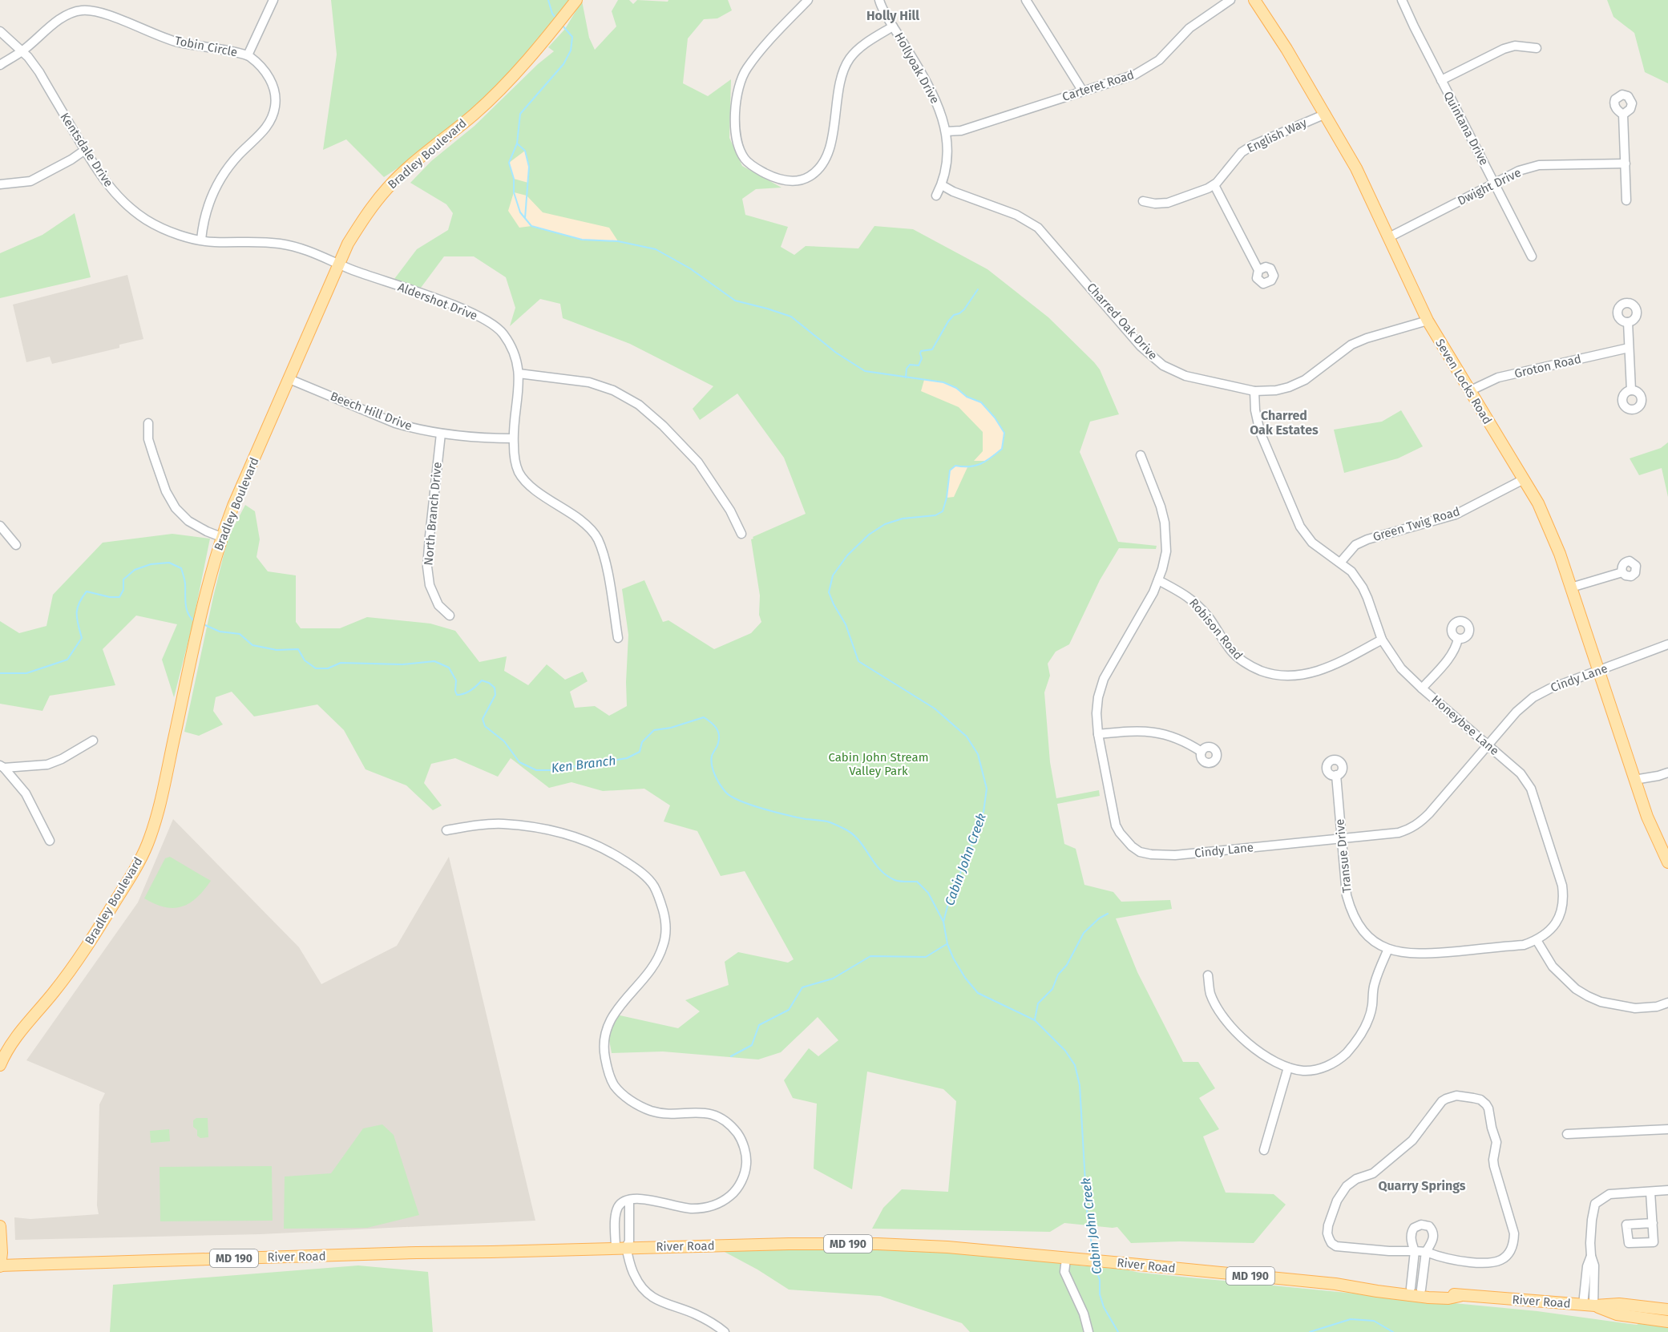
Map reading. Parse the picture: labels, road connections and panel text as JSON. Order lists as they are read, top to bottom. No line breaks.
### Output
{"streets":{"main road":["Bradley Boulevard","Seven Locks Road","MD 190","River Road"],"street":["Tobin Circle","Hollyoak Drive","Carteret Road","Quintana Drive","English Way","Kentsdale Drive","Dwight Drive","Aldershot Drive","Charred Oak Drive","Groton Road","Beech Hill Drive","North Branch Drive","Green Twig Road","Robison Road","Cindy Lane","Honeybee Lane","Transue Drive"]},"crossings":[["Tobin Circle","Kentsdale Drive"],["Hollyoak Drive","Carteret Road"],["Hollyoak Drive","Charred Oak Drive"],["Quintana Drive","Dwight Drive"],["English Way","Seven Locks Road"],["Kentsdale Drive","Bradley Boulevard"],["Kentsdale Drive","Aldershot Drive"],["Bradley Boulevard","Aldershot Drive"],["Bradley Boulevard","Beech Hill Drive"],["Dwight Drive","Seven Locks Road"],["Aldershot Drive","Beech Hill Drive"],["Charred Oak Drive","Seven Locks Road"],["Charred Oak Drive","Honeybee Lane"],["Groton Road","Seven Locks Road"],["Seven Locks Road","Green Twig Road"],["Seven Locks Road","Cindy Lane"],["Beech Hill Drive","North Branch Drive"],["Green Twig Road","Honeybee Lane"],["Robison Road","Cindy Lane"],["Robison Road","Honeybee Lane"],["Cindy Lane","Honeybee Lane"],["Cindy Lane","Transue Drive"],["Honeybee Lane","Transue Drive"]],"districts":["Holly Hill","Charred Oak Estates","Quarry Springs"],"water":["Ken Branch","Cabin John Creek"],"parks":["Cabin John Stream Valley Park"]}
